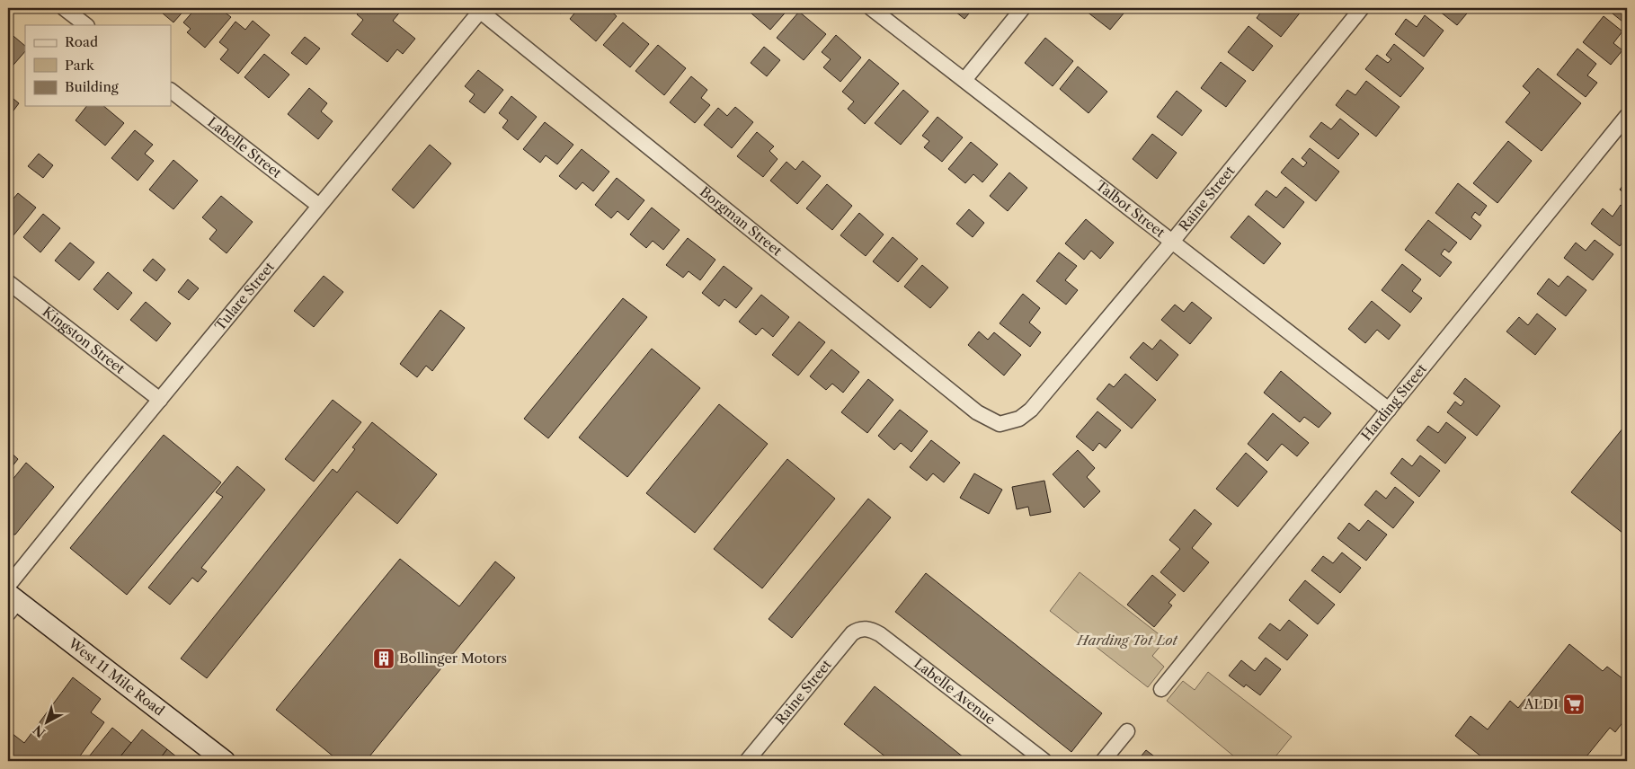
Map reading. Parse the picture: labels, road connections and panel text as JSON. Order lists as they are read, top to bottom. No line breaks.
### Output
{"streets":{"main road":["West 11 Mile Road"],"street":["Labelle Street","Raine Street","Talbot Street","Borgman Street","Tulare Street","Kingston Street","Harding Street","Labelle Avenue"]},"crossings":[["Labelle Street","Tulare Street"],["Raine Street","Talbot Street"],["Raine Street","Borgman Street"],["Raine Street","Labelle Avenue"],["Talbot Street","Harding Street"],["Borgman Street","Tulare Street"],["Tulare Street","Kingston Street"],["Tulare Street","West 11 Mile Road"]],"parks":["Harding Tot Lot"],"places":{"building":["Bollinger Motors"],"supermarket":["ALDI"]},"legend":["Road","Park","Building"],"north":"bottom left"}
